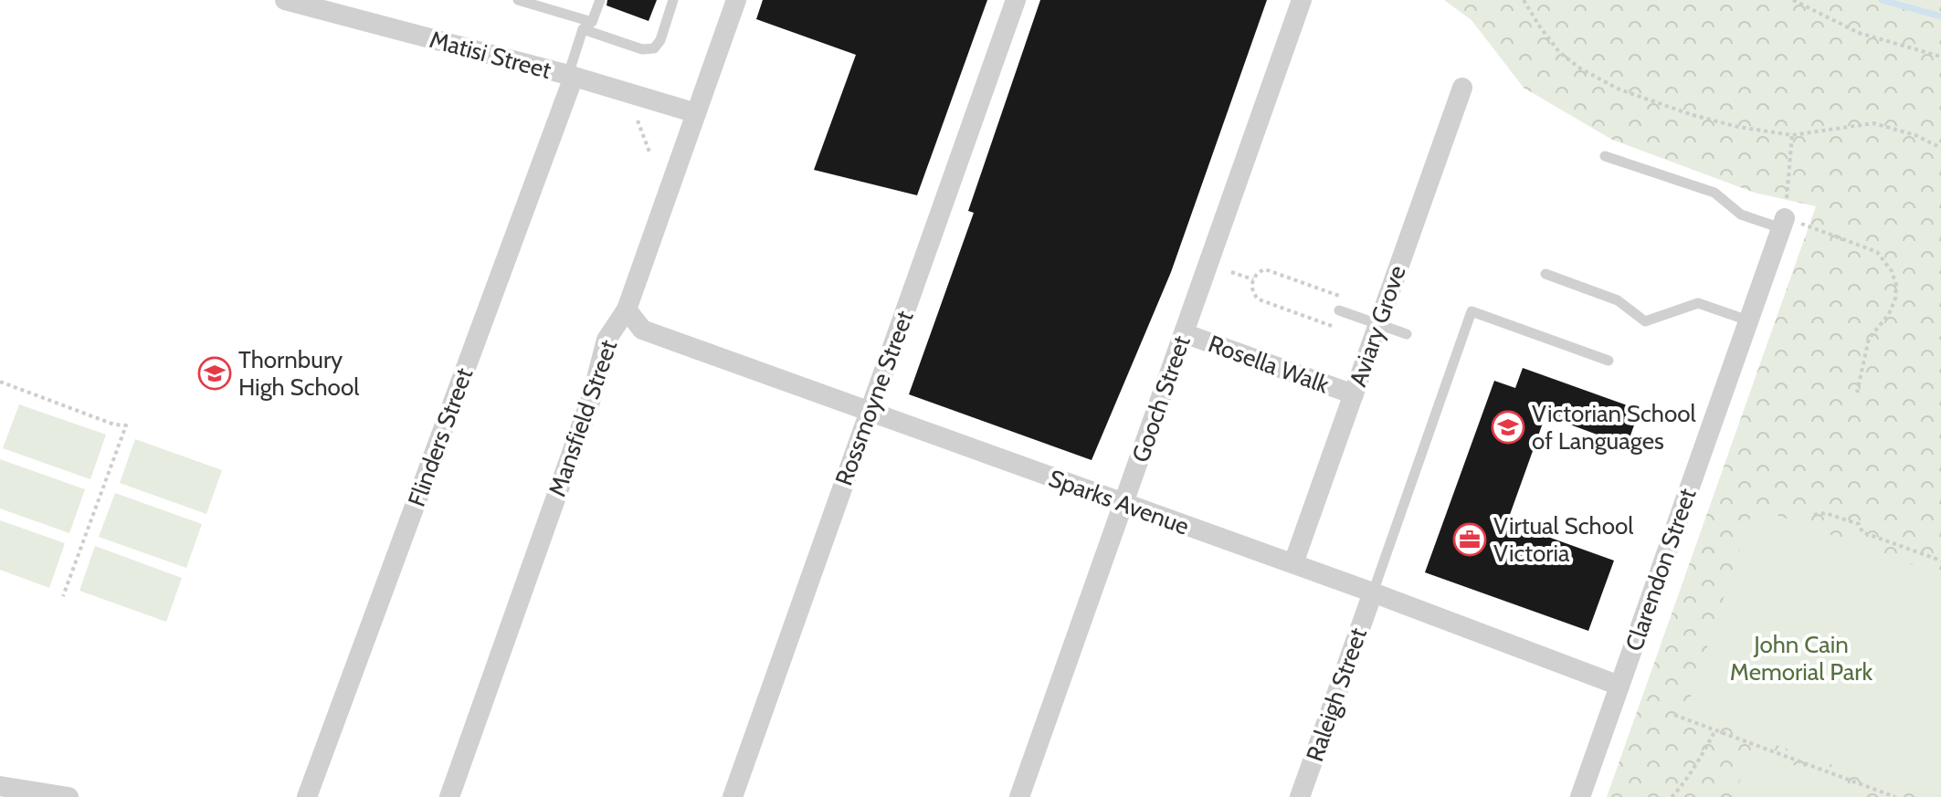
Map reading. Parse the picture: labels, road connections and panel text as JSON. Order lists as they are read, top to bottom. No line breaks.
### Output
{"streets":{"street":["Matisi Street","Aviary Grove","Rosella Walk","Rossmoyne Street","Gooch Street","Mansfield Street","Flinders Street","Sparks Avenue","Clarendon Street","Raleigh Street"]},"crossings":[["Matisi Street","Mansfield Street"],["Matisi Street","Flinders Street"],["Aviary Grove","Rosella Walk"],["Aviary Grove","Sparks Avenue"],["Rosella Walk","Gooch Street"],["Rossmoyne Street","Sparks Avenue"],["Gooch Street","Sparks Avenue"],["Mansfield Street","Sparks Avenue"],["Sparks Avenue","Clarendon Street"],["Sparks Avenue","Raleigh Street"]],"parks":["John Cain Memorial Park"],"places":{"school or university":["Thornbury High School","Victorian School of Languages"],"office":["Virtual School Victoria"]}}
